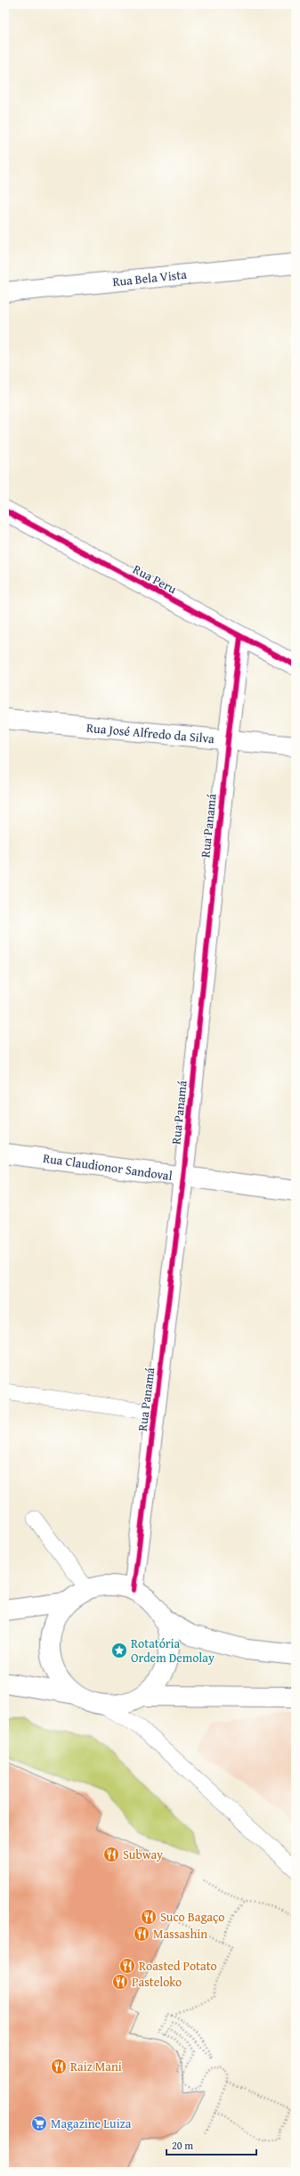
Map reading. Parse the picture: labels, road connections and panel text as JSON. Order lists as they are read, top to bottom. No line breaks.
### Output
{"streets":{"street":["Rua Bela Vista","Rua Peru","Rua José Alfredo da Silva","Rua Panamá","Rua Claudionor Sandoval"]},"crossings":[["Rua Peru","Rua Panamá"],["Rua José Alfredo da Silva","Rua Panamá"],["Rua Panamá","Rua Claudionor Sandoval"]],"places":{"place":["Rotatória Ordem Demolay"],"restaurant":["Subway","Suco Bagaço","Massashin","Roasted Potato","Pasteloko","Raiz Mani"],"supermarket":["Magazine Luiza"]},"scale_bar":"20 m"}
